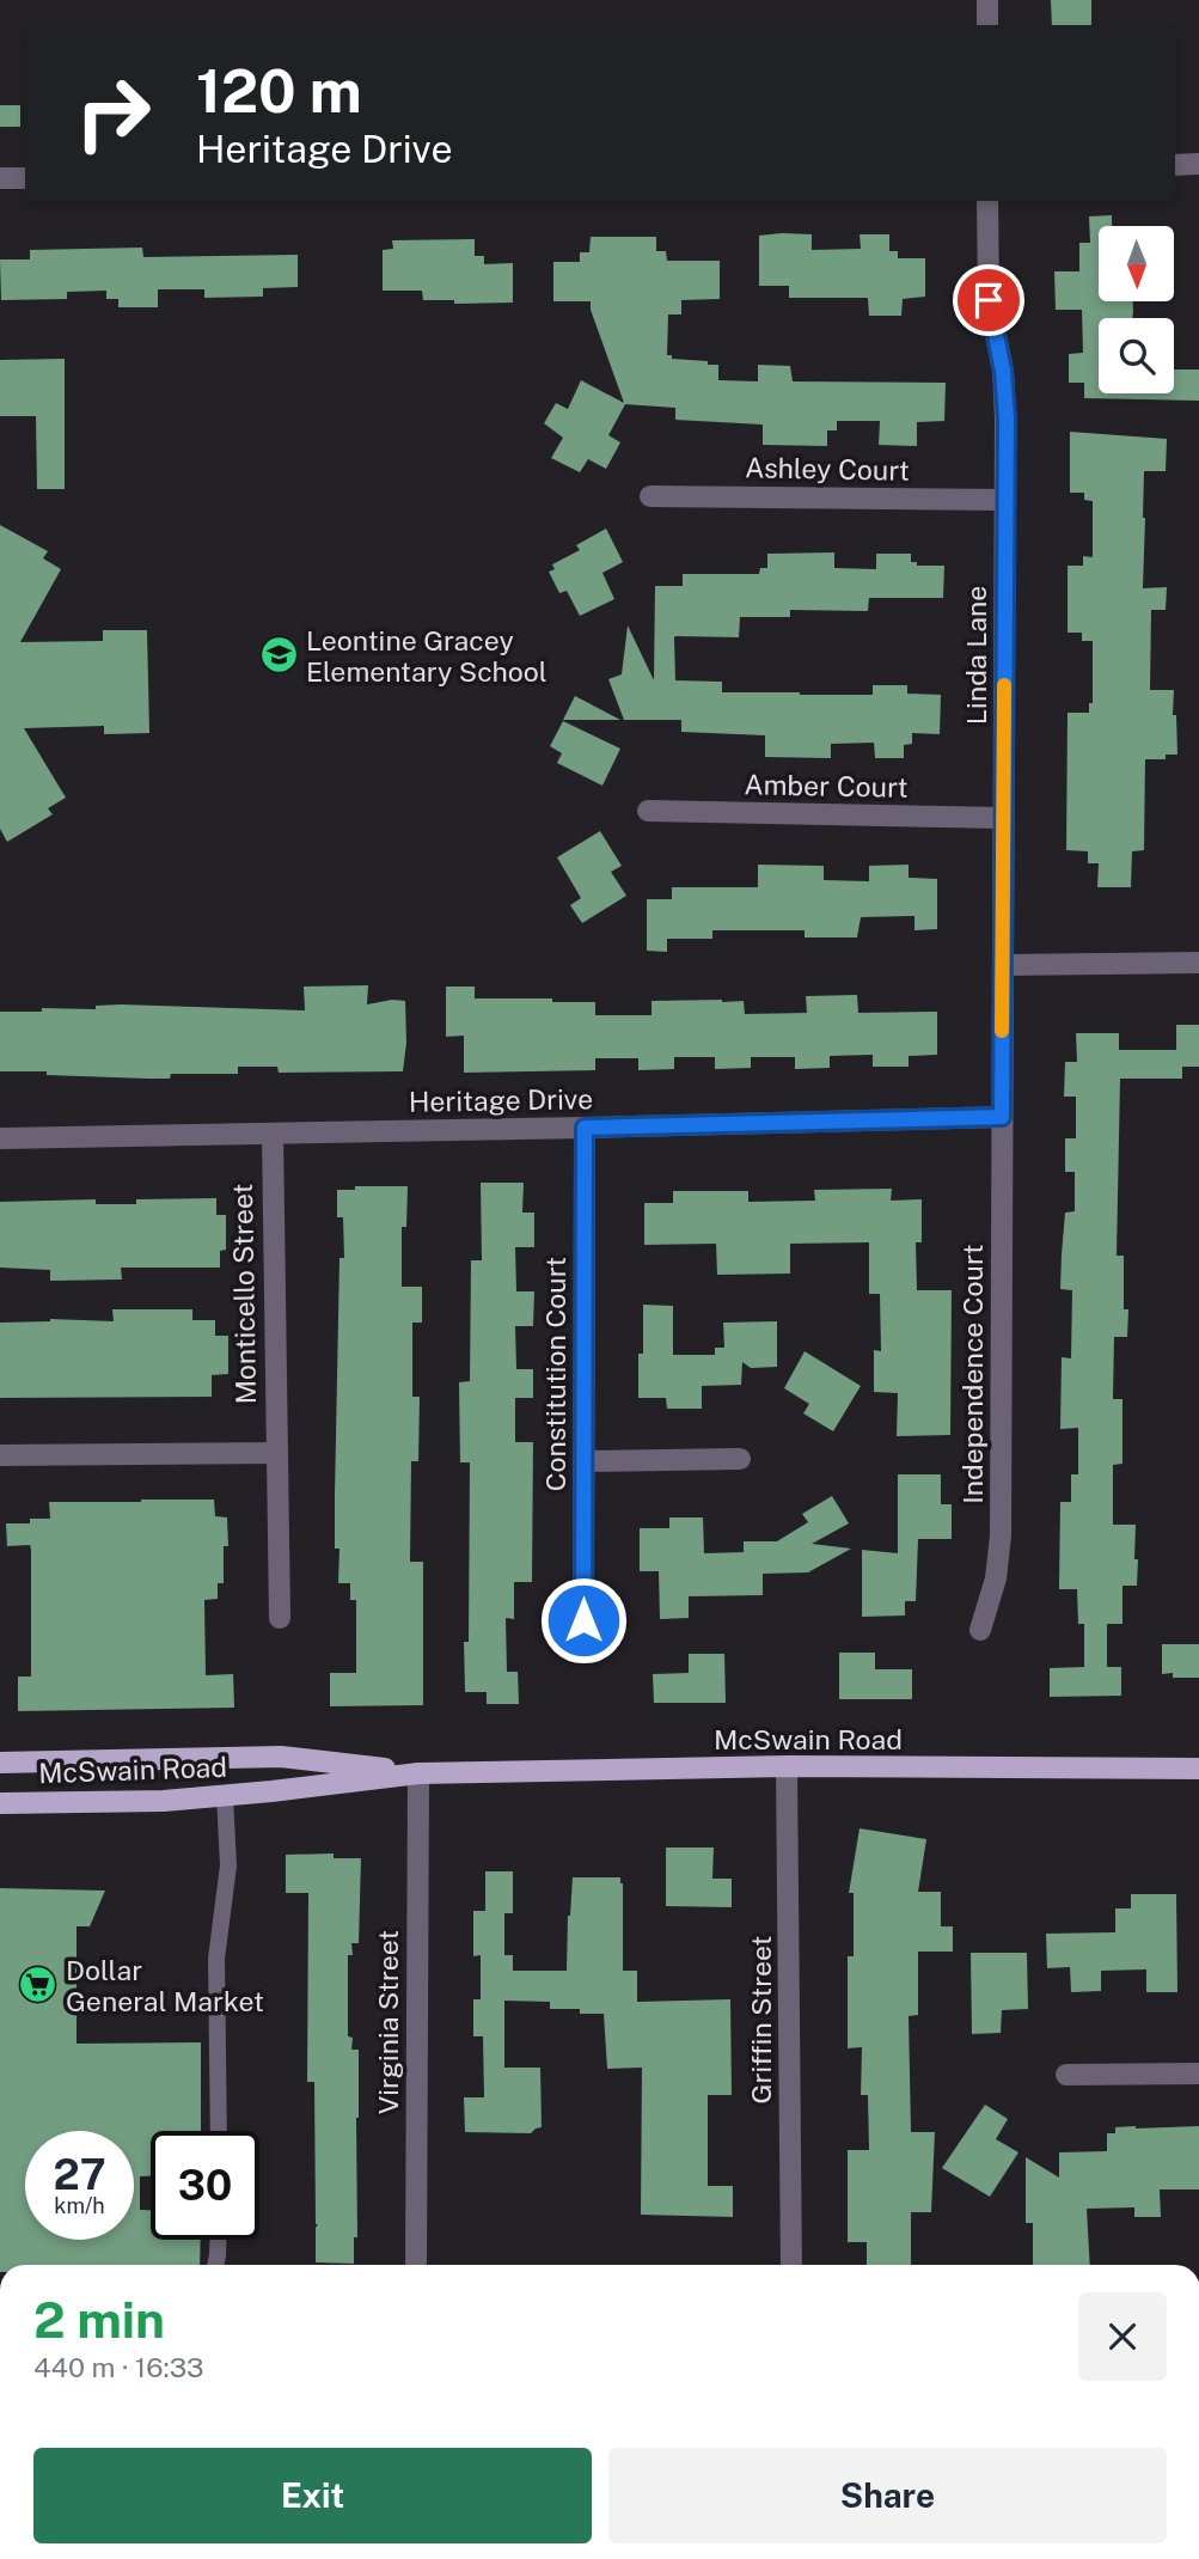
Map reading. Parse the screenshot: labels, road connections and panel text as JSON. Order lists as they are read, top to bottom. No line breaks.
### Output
{"streets":{"main road":["McSwain Road"],"street":["Ashley Court","Linda Lane","Amber Court","Heritage Drive","Monticello Street","Constitution Court","Independence Court","Griffin Street","Virginia Street"]},"crossings":[["Ashley Court","Linda Lane"],["Linda Lane","Amber Court"],["Linda Lane","Heritage Drive"],["Linda Lane","Independence Court"],["Heritage Drive","Monticello Street"],["Heritage Drive","Constitution Court"],["Heritage Drive","Independence Court"],["McSwain Road","Griffin Street"],["McSwain Road","Virginia Street"]],"places":{"school or university":["Leontine Gracey Elementary School"],"supermarket":["Dollar General Market"]},"north":"bottom","page":{"turn":["120 m","Heritage Drive"],"speed":"27 km/h","limit":"30","heading":["2 min","440 m · 16:33"],"buttons":["Exit","Share"]}}
